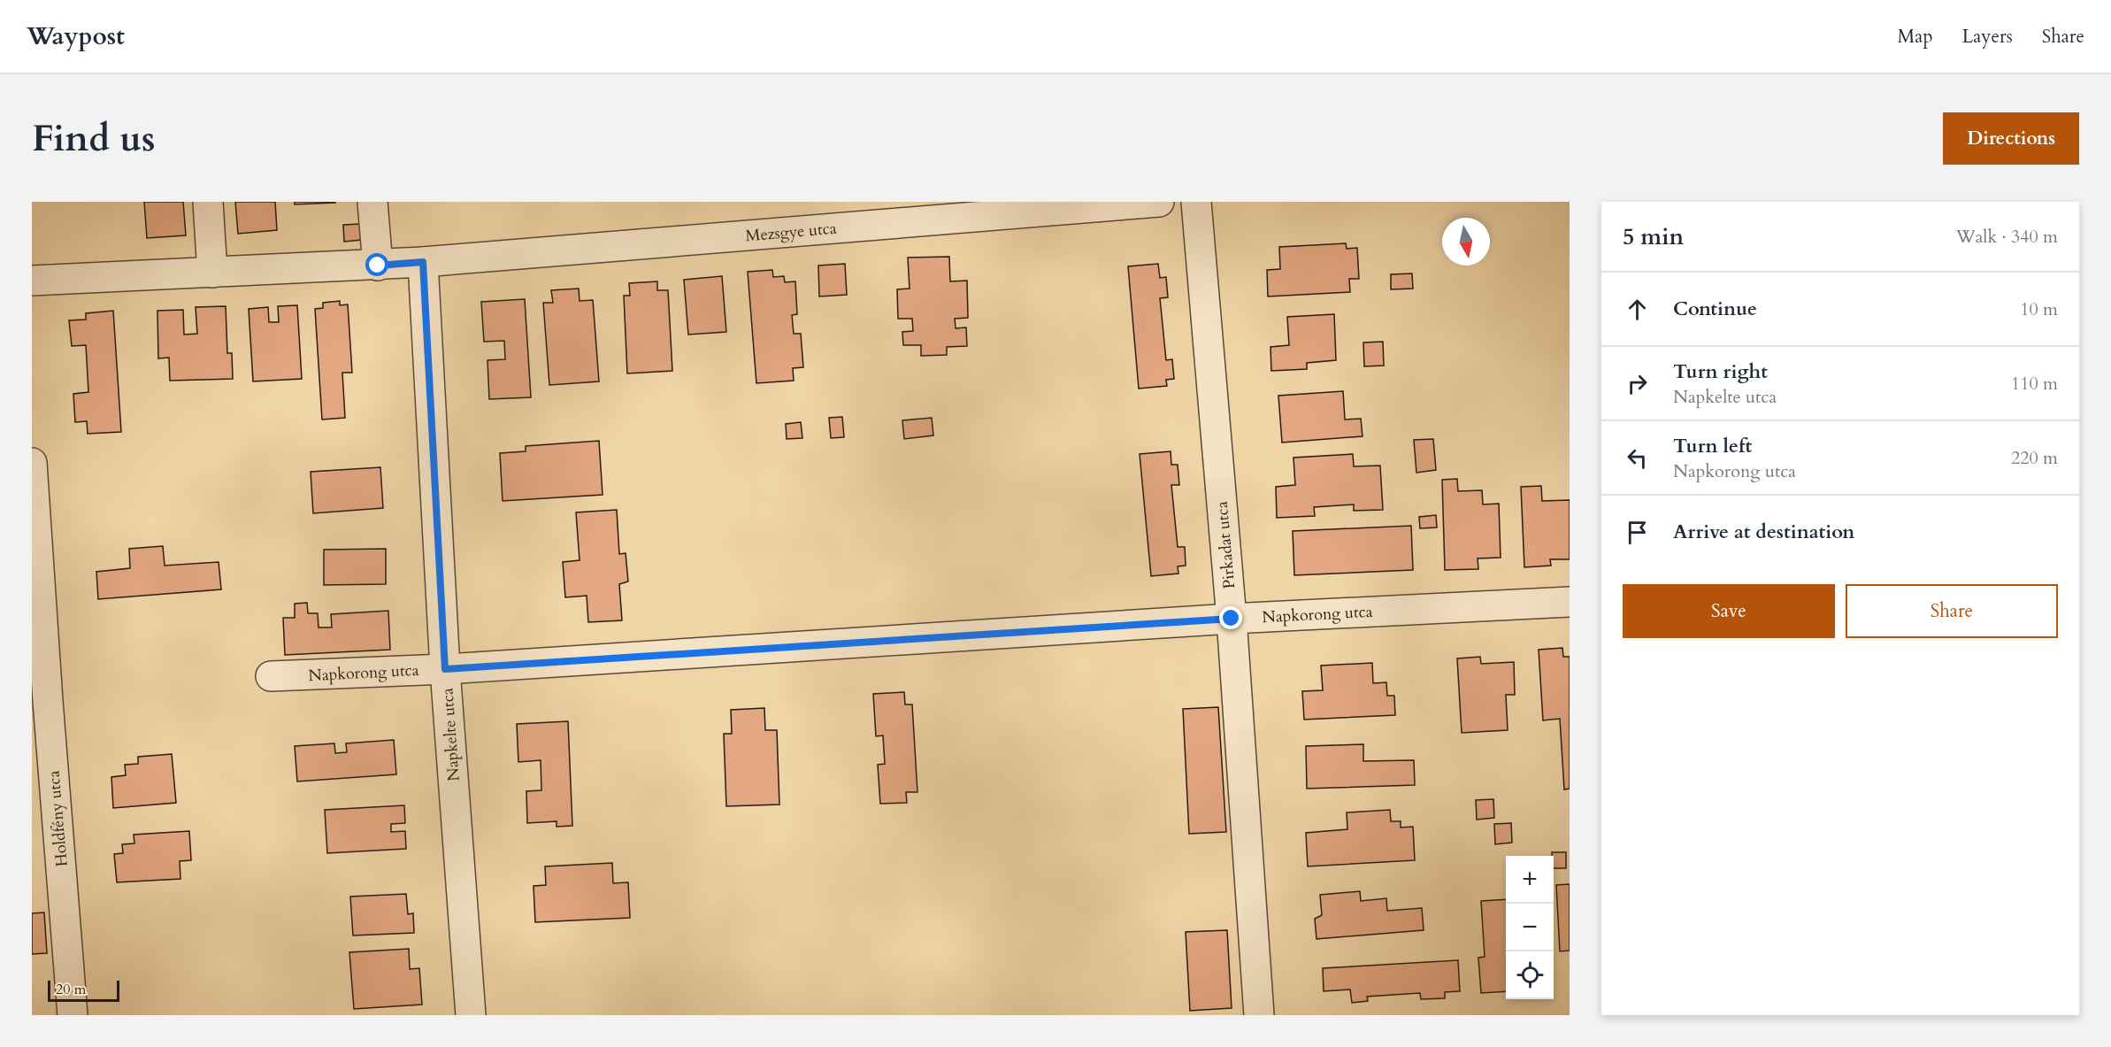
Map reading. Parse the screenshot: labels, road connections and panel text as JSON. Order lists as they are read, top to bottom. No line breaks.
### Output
{"streets":{"street":["Mezsgye utca","Pirkadat utca","Napkorong utca","Napkelte utca","Holdfény utca"]},"crossings":[["Mezsgye utca","Napkelte utca"],["Pirkadat utca","Napkorong utca"],["Napkorong utca","Napkelte utca"]],"scale_bar":"20 m","north":"bottom","page":{"header":"Waypost","nav":["Map","Layers","Share"],"buttons":["Directions",["Save","Share"]],"title":"Find us","heading":["5 min","Walk · 340 m"],"list":[["Continue","10 m"],["Turn right","Napkelte utca","110 m"],["Turn left","Napkorong utca","220 m"],"Arrive at destination"],"map_buttons":["+","−"],"scale":"20 m"}}
